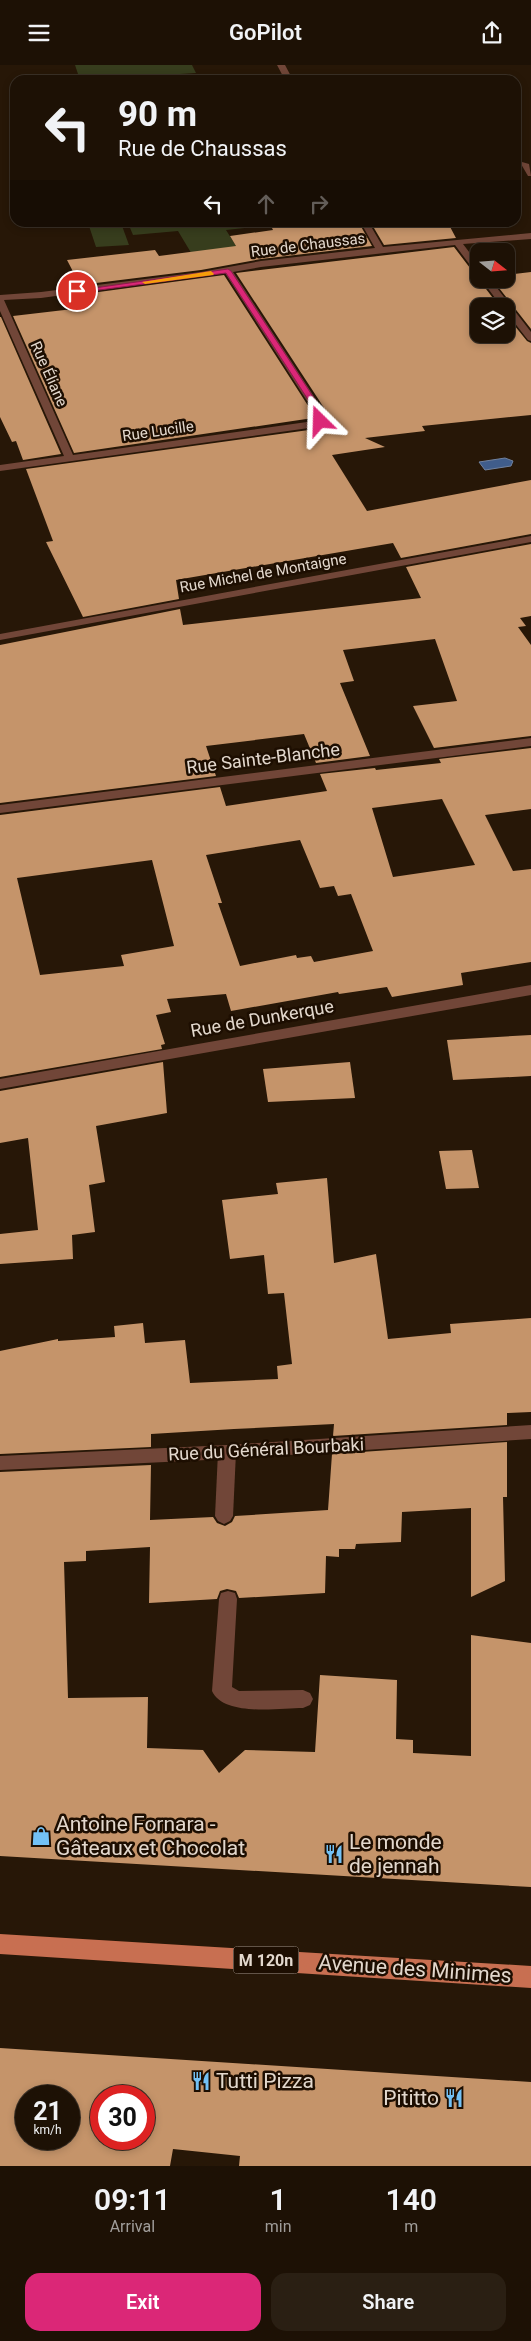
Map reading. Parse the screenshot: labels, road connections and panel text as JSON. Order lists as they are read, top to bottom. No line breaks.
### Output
{"streets":{"main road":["M 120n","Avenue des Minimes"],"street":["Rue de Chaussas","Rue Éliane","Rue Lucille","Rue Michel de Montaigne","Rue Sainte-Blanche","Rue de Dunkerque","Rue du Général Bourbaki"]},"crossings":[["Rue de Chaussas","Rue Lucille"],["Rue Éliane","Rue Lucille"]],"places":{"shop":["Antoine Fornara - Gâteaux et Chocolat"],"restaurant":["Le monde de jennah","Tutti Pizza","Pititto"]},"north":"right","page":{"header":"GoPilot","turn":["90 m","Rue de Chaussas"],"speed":"21 km/h","limit":"30","eta":["09:11","Arrival","1","min","140","m"],"buttons":["Exit","Share"]}}
